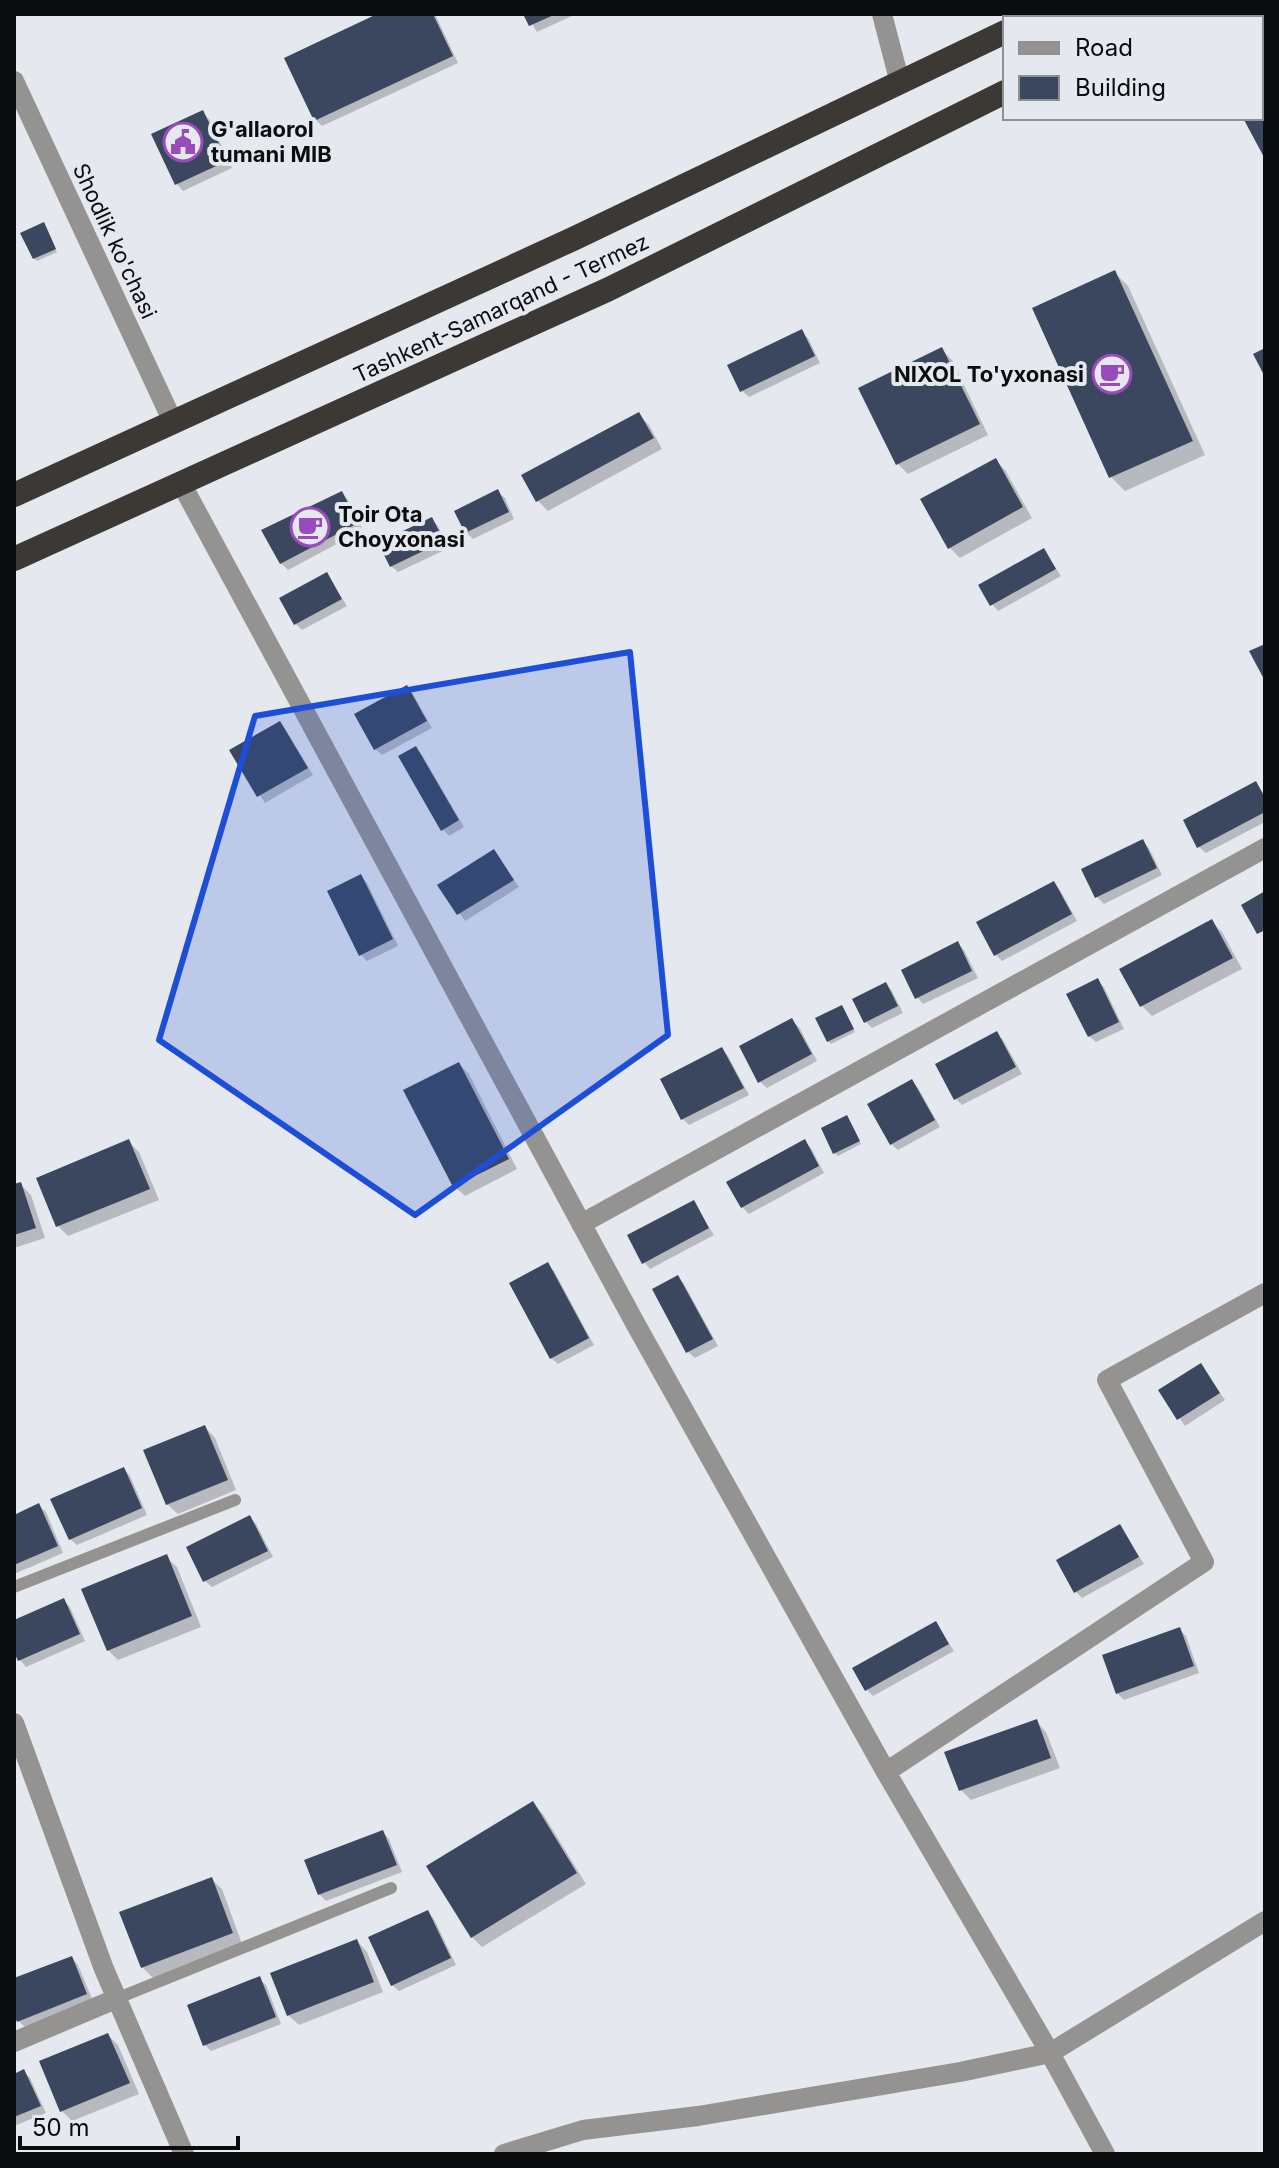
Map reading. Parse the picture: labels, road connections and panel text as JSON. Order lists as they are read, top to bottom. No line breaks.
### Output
{"streets":{"highway":["Tashkent-Samarqand - Termez"],"street":["Shodlik ko'chasi"]},"crossings":[["Shodlik ko'chasi","Tashkent-Samarqand - Termez"]],"places":{"public building":["G'allaorol tumani MIB"],"cafe":["NIXOL To'yxonasi","Toir Ota Choyxonasi"]},"legend":["Road","Building"],"scale_bar":"50 m"}
